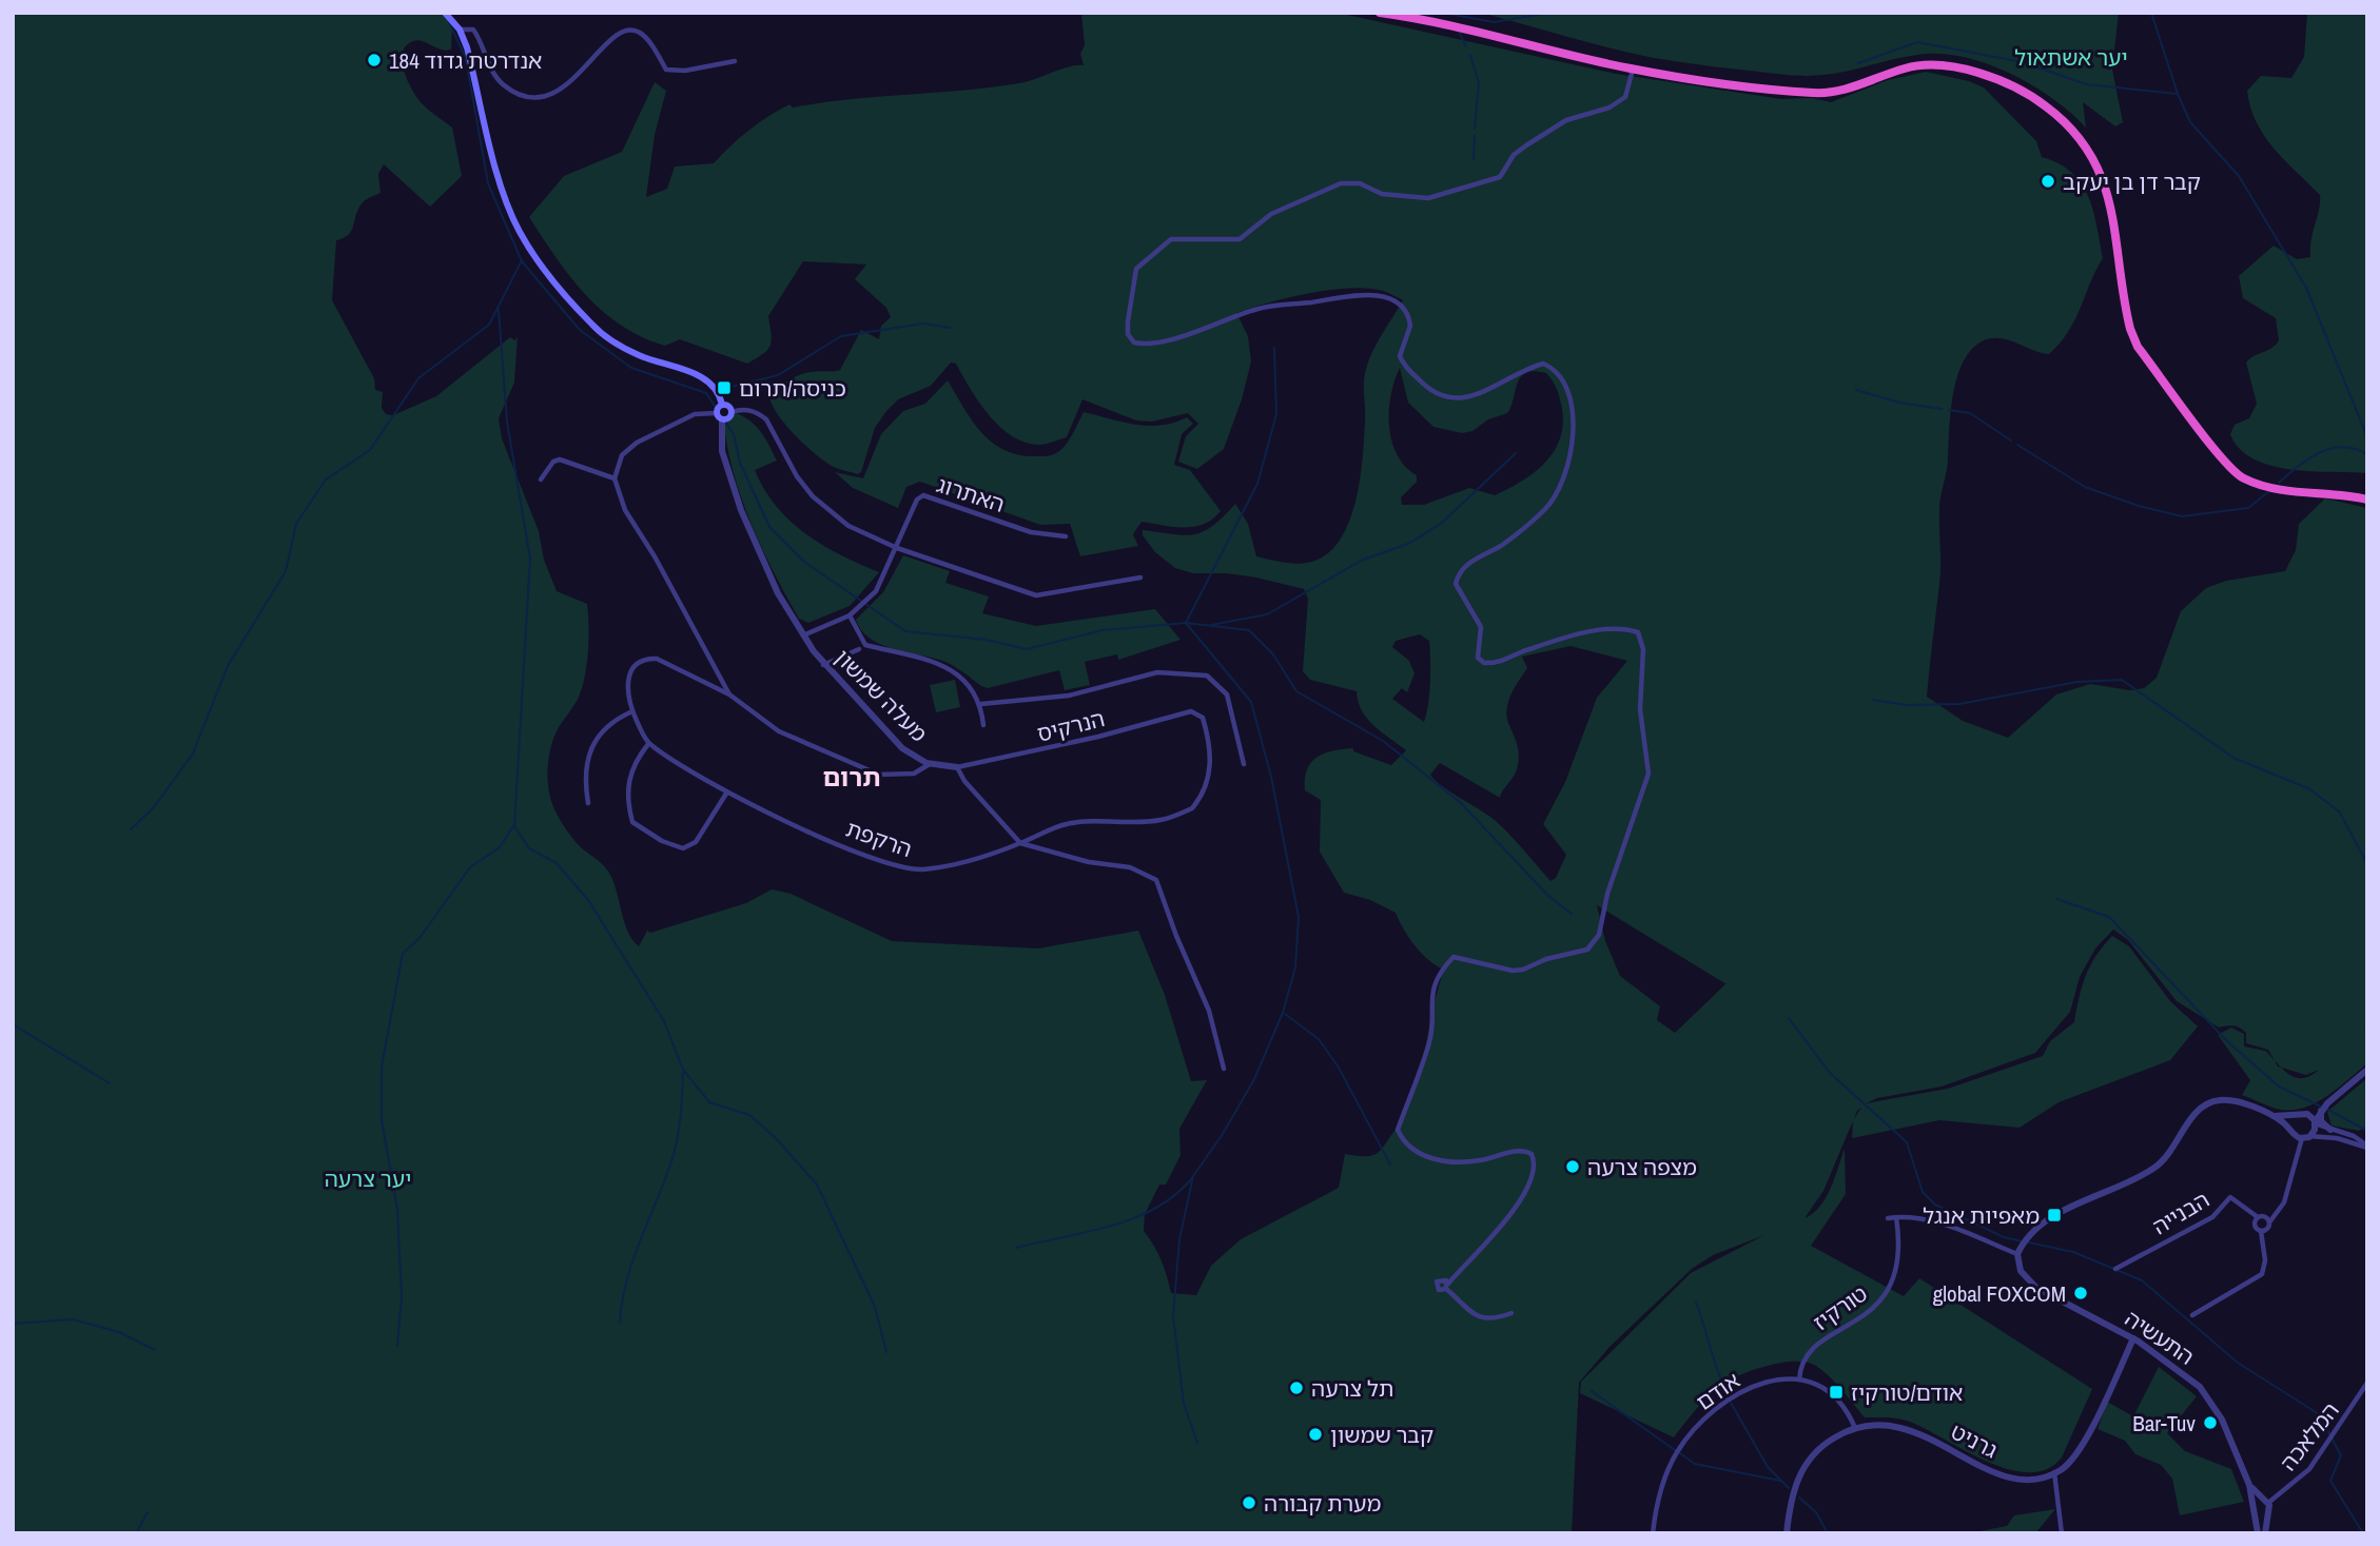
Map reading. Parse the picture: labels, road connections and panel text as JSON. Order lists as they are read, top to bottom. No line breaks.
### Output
{"streets":{"street":["האתרוג","מעלה שמשון","הנרקיס","הרקפת","הבנייה","טורקיז","התעשיה","אודם","המלאכה","גרניט"]},"crossings":[["מעלה שמשון","הנרקיס"],["הנרקיס","הרקפת"],["טורקיז","אודם"],["התעשיה","המלאכה"]],"districts":["תרום"],"parks":["יער אשתאול","יער צרעה"],"places":{"other":["אנדרטת גדוד 184","קבר דן בן יעקב","מצפה צרעה","global FOXCOM","תל צרעה","Bar-Tuv","קבר שמשון","מערת קבורה"],"transit":["כניסה/תרום","מאפיות אנגל","אודם/טורקיז"]}}
